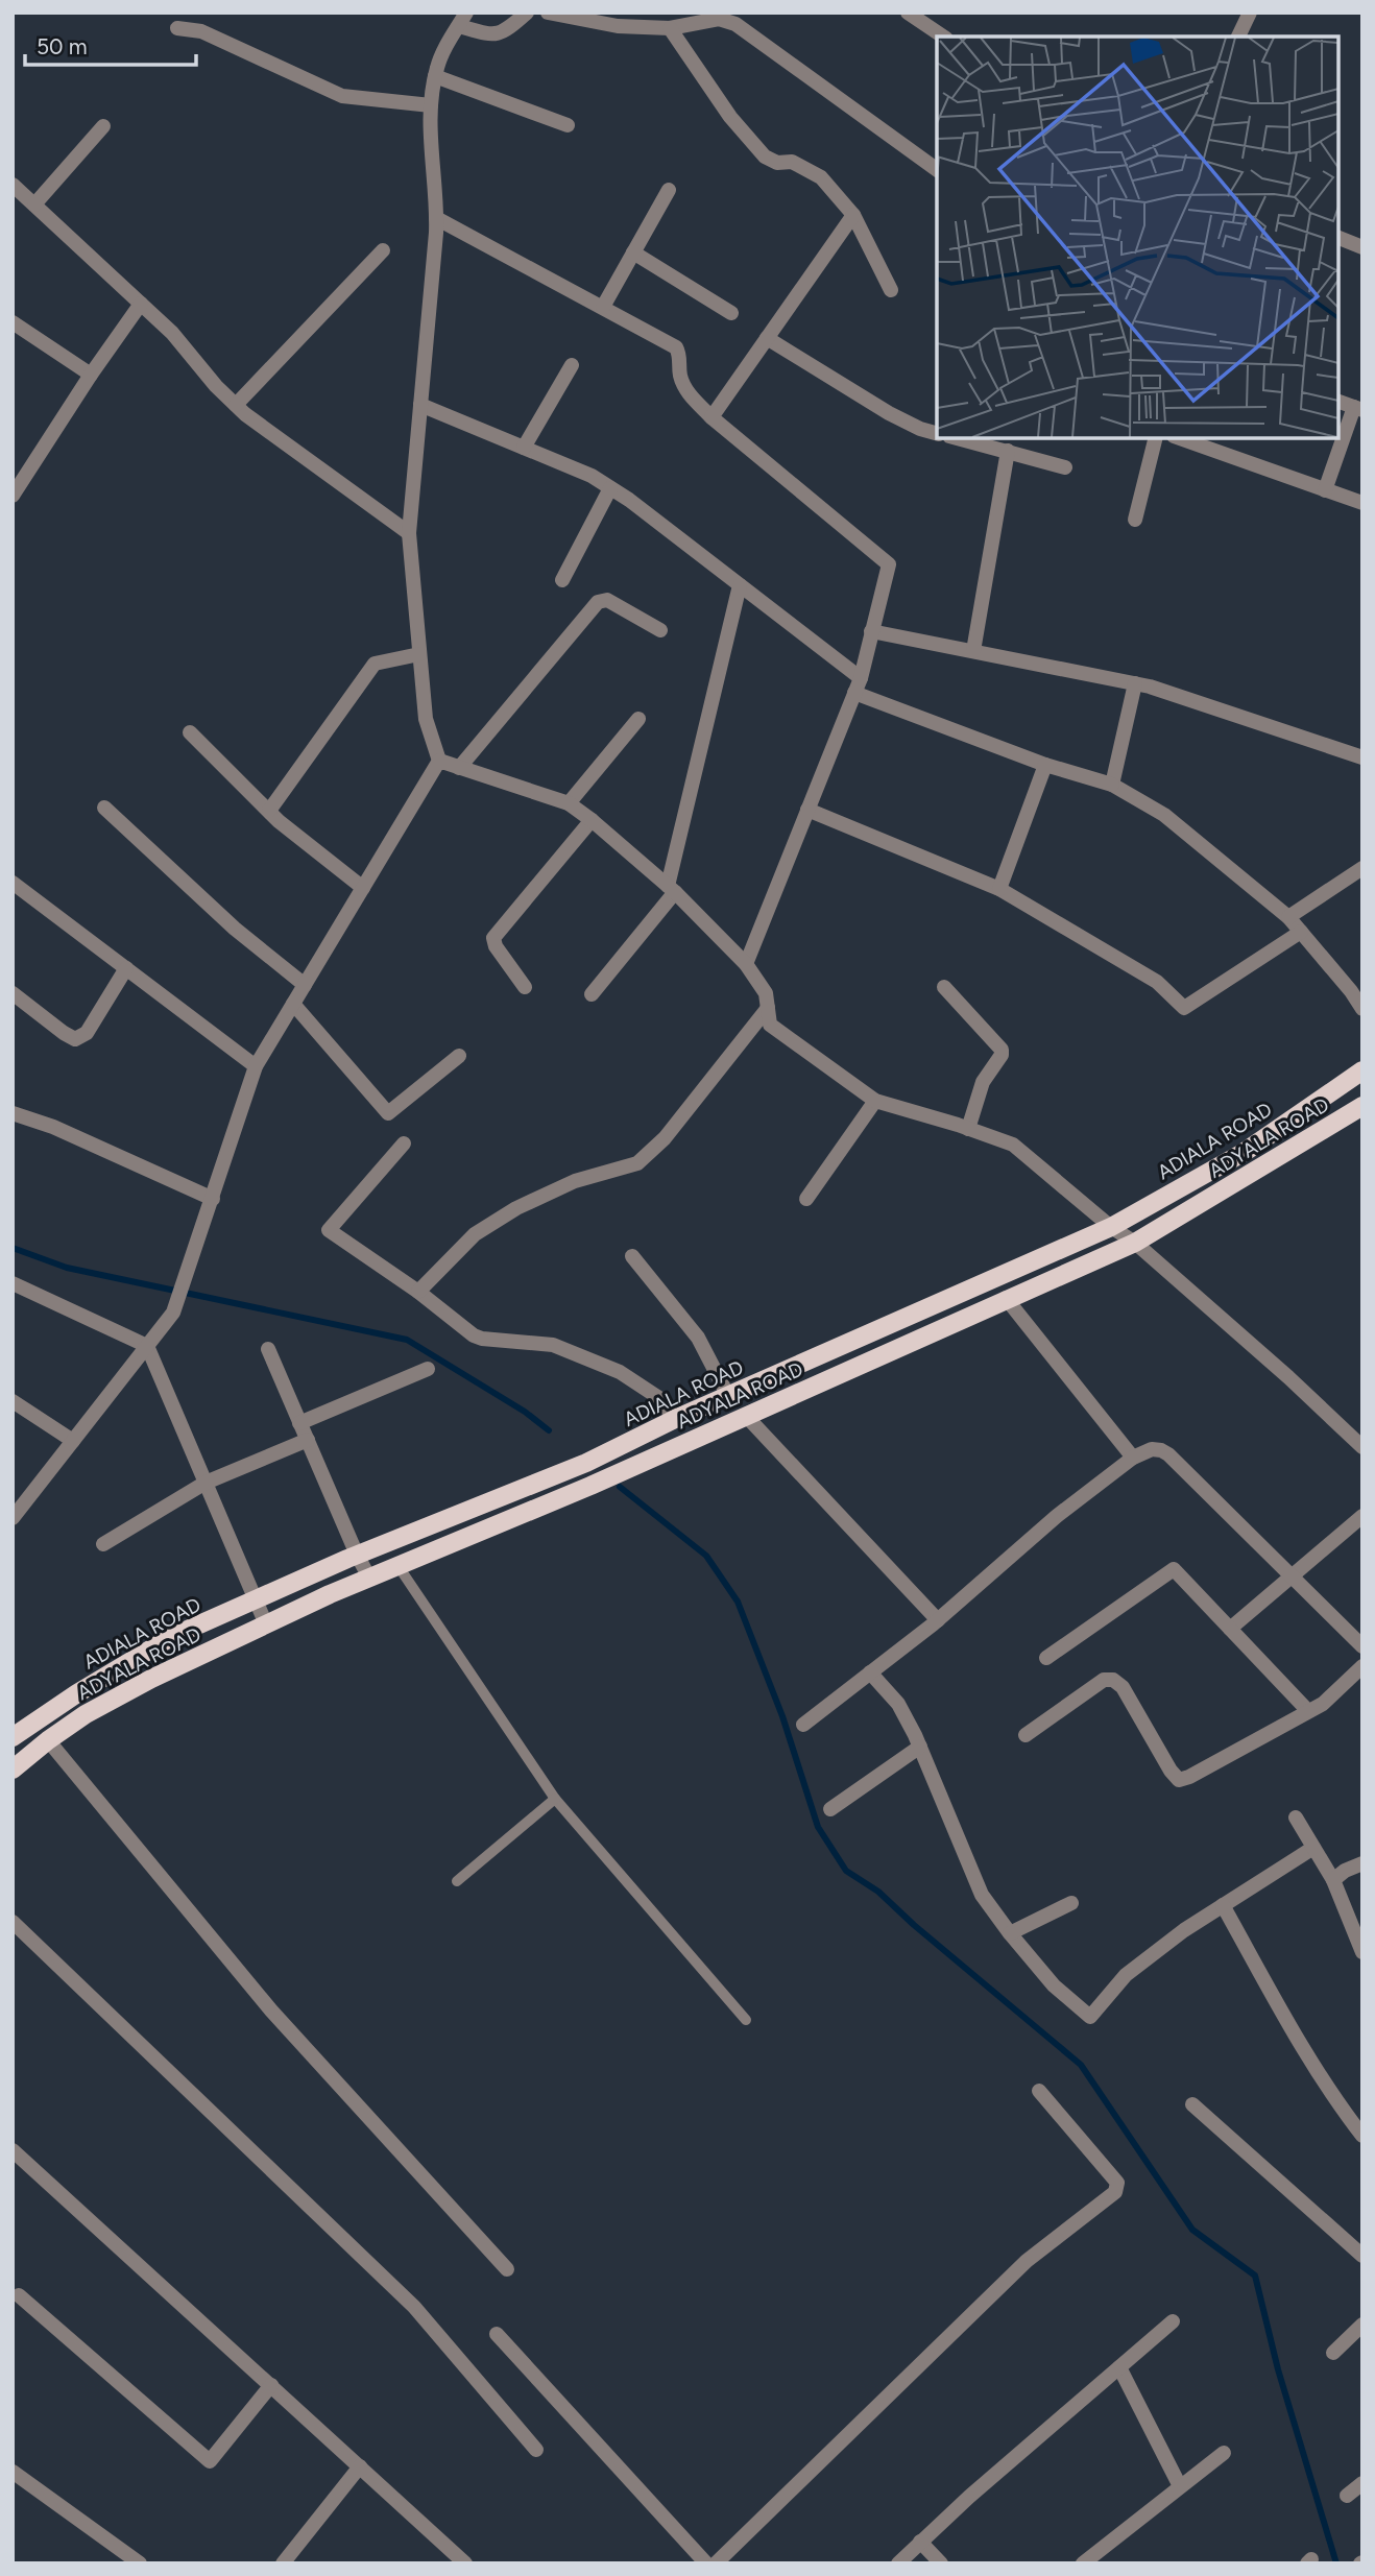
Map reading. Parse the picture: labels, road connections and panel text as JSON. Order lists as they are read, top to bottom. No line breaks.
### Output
{"streets":{"main road":["ADYALA ROAD","ADIALA ROAD"]},"scale_bar":"50 m"}
